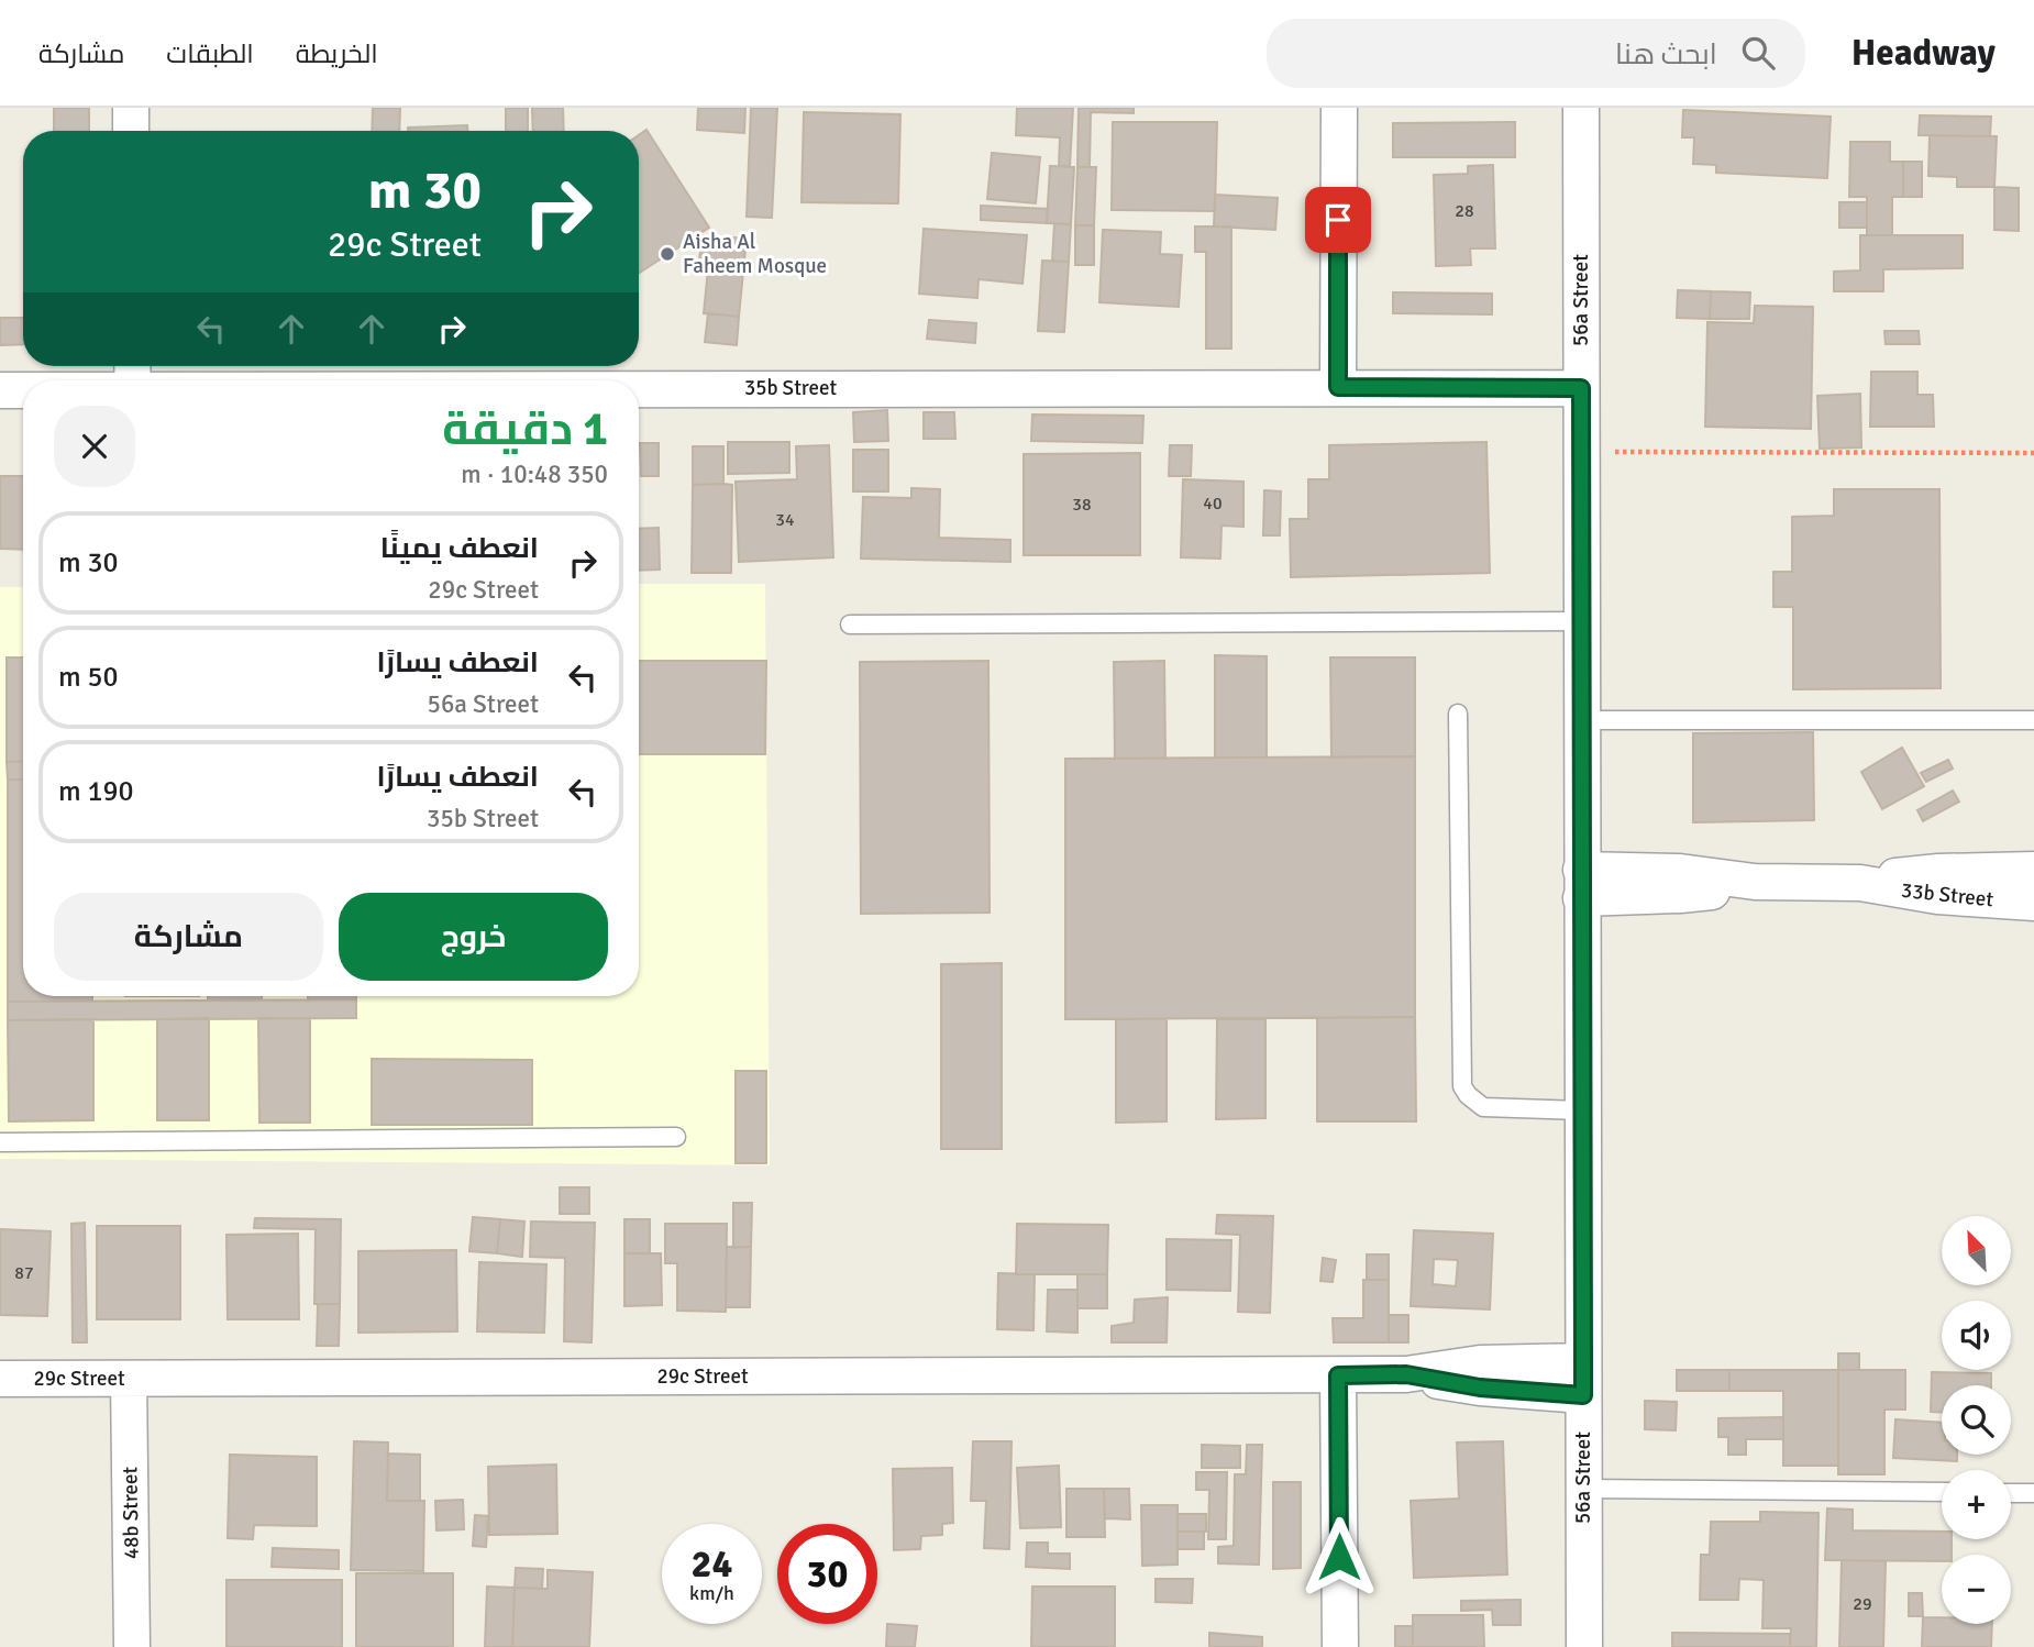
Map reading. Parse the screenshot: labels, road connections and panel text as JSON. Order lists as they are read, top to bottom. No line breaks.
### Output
{"streets":{"street":["56a Street","35b Street","33b Street","29c Street","48b Street"]},"crossings":[["56a Street","35b Street"],["56a Street","33b Street"],["56a Street","29c Street"],["29c Street","48b Street"]],"places":["Aisha Al Faheem Mosque"],"house_numbers":["28","40","38","34","87","29"],"north":"top left","page":{"header":"Headway","search":"ابحث هنا","nav":["الخريطة","الطبقات","مشاركة"],"turn":["30 m","29c Street"],"heading":["1 دقيقة","350 m · 10:48"],"list":[{"name":"انعطف يمينًا","note":"29c Street","value":"30 m"},{"name":"انعطف يسارًا","note":"56a Street","value":"50 m"},{"name":"انعطف يسارًا","note":"35b Street","value":"190 m"}],"buttons":["خروج","مشاركة"],"map_buttons":["+","−"],"speed":"24 km/h","limit":"30"}}
